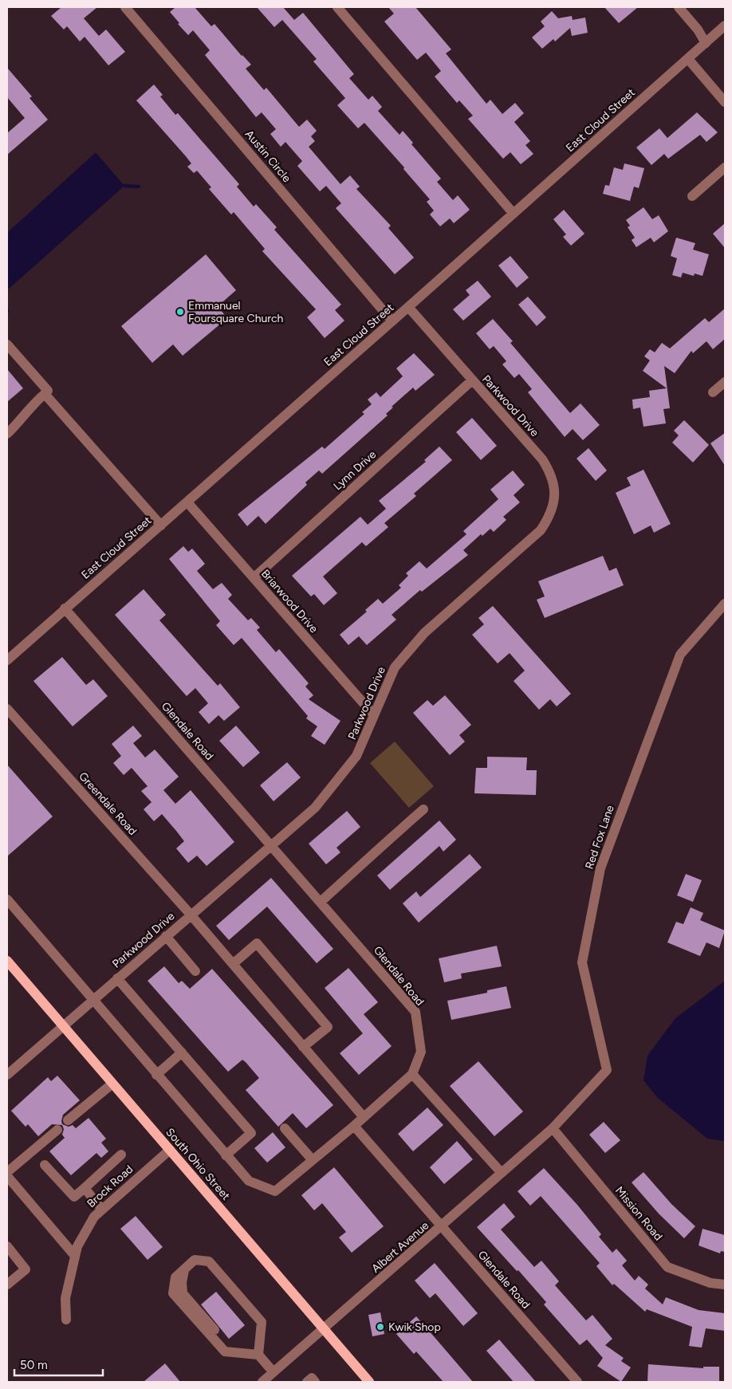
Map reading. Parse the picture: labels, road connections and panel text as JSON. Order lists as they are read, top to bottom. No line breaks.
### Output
{"streets":{"main road":["South Ohio Street"],"street":["East Cloud Street","Austin Circle","Parkwood Drive","Lynn Drive","Briarwood Drive","Glendale Road","Greendale Road","Red Fox Lane","Brock Road","Mission Road","Albert Avenue"]},"crossings":[["East Cloud Street","Austin Circle"],["East Cloud Street","Parkwood Drive"],["East Cloud Street","Briarwood Drive"],["East Cloud Street","Glendale Road"],["Parkwood Drive","Lynn Drive"],["Parkwood Drive","Briarwood Drive"],["Parkwood Drive","Glendale Road"],["Parkwood Drive","Greendale Road"],["Parkwood Drive","South Ohio Street"],["Lynn Drive","Briarwood Drive"],["Glendale Road","Greendale Road"],["Glendale Road","Albert Avenue"],["Red Fox Lane","Mission Road"],["Red Fox Lane","Albert Avenue"],["South Ohio Street","Brock Road"],["South Ohio Street","Albert Avenue"],["Mission Road","Albert Avenue"]],"places":["Emmanuel Foursquare Church","Kwik Shop"],"scale_bar":"50 m"}
